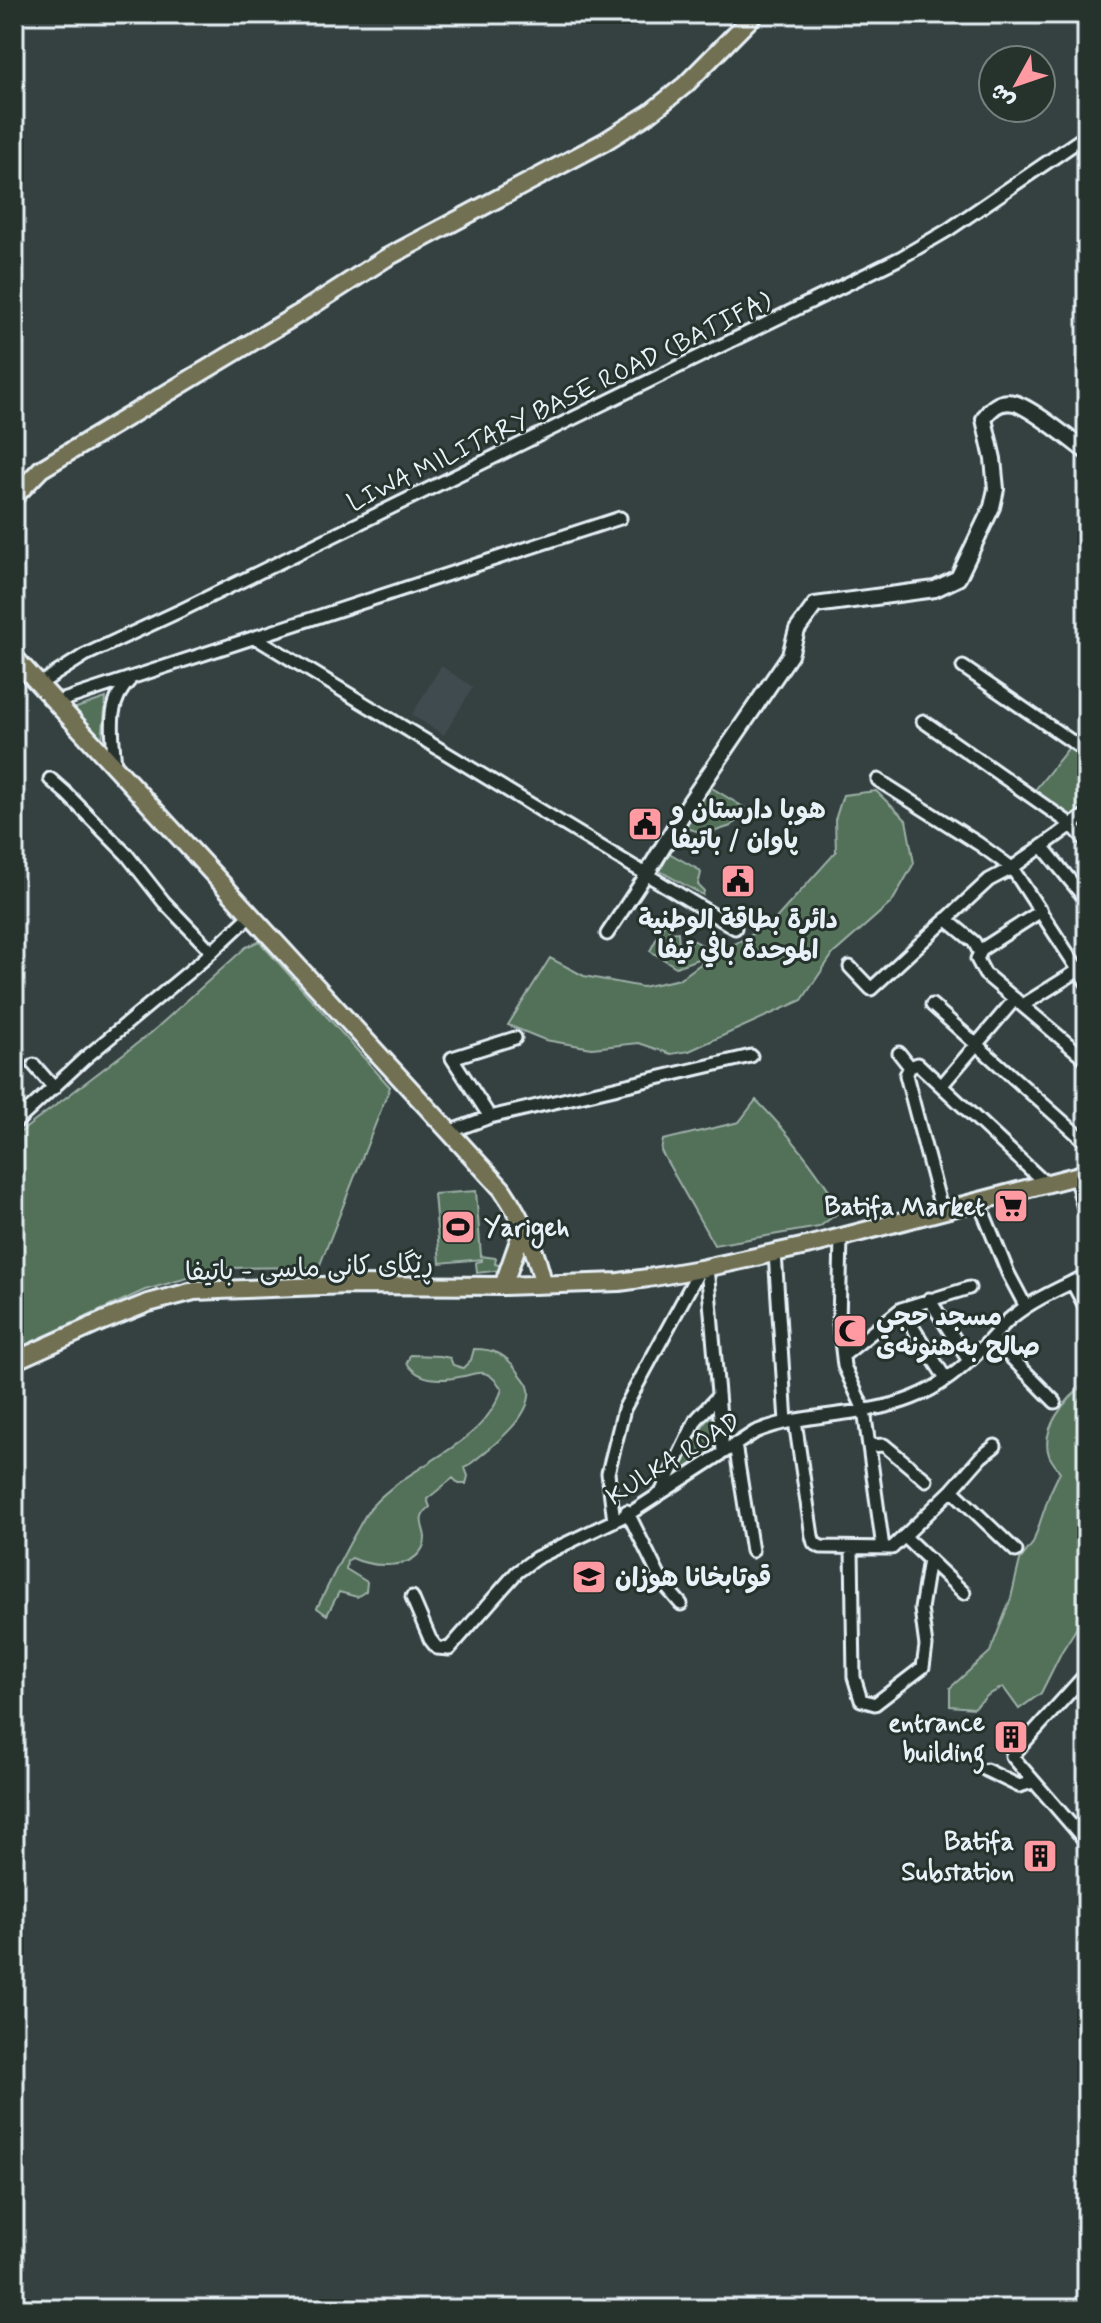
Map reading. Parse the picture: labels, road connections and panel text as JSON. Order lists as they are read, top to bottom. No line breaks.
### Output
{"streets":{"main road":["ڕێگای کانی ماسی - باتيفا"],"street":["LIWA MILITARY BASE ROAD (BATIFA)","KULKA ROAD"]},"places":{"public building":["هوبا دارستان و پاوان / باتيفا","دائرة بطاقة الوطنية الموحدة بافي تيفا"],"supermarket":["Batifa Market"],"sports":["Yarigeh"],"mosque":["مسجد حجي صالح بەھنونەی"],"school or university":["قوتابخانا هوزان"],"building":["entrance building","Batifa Substation"]},"north":"bottom left"}
